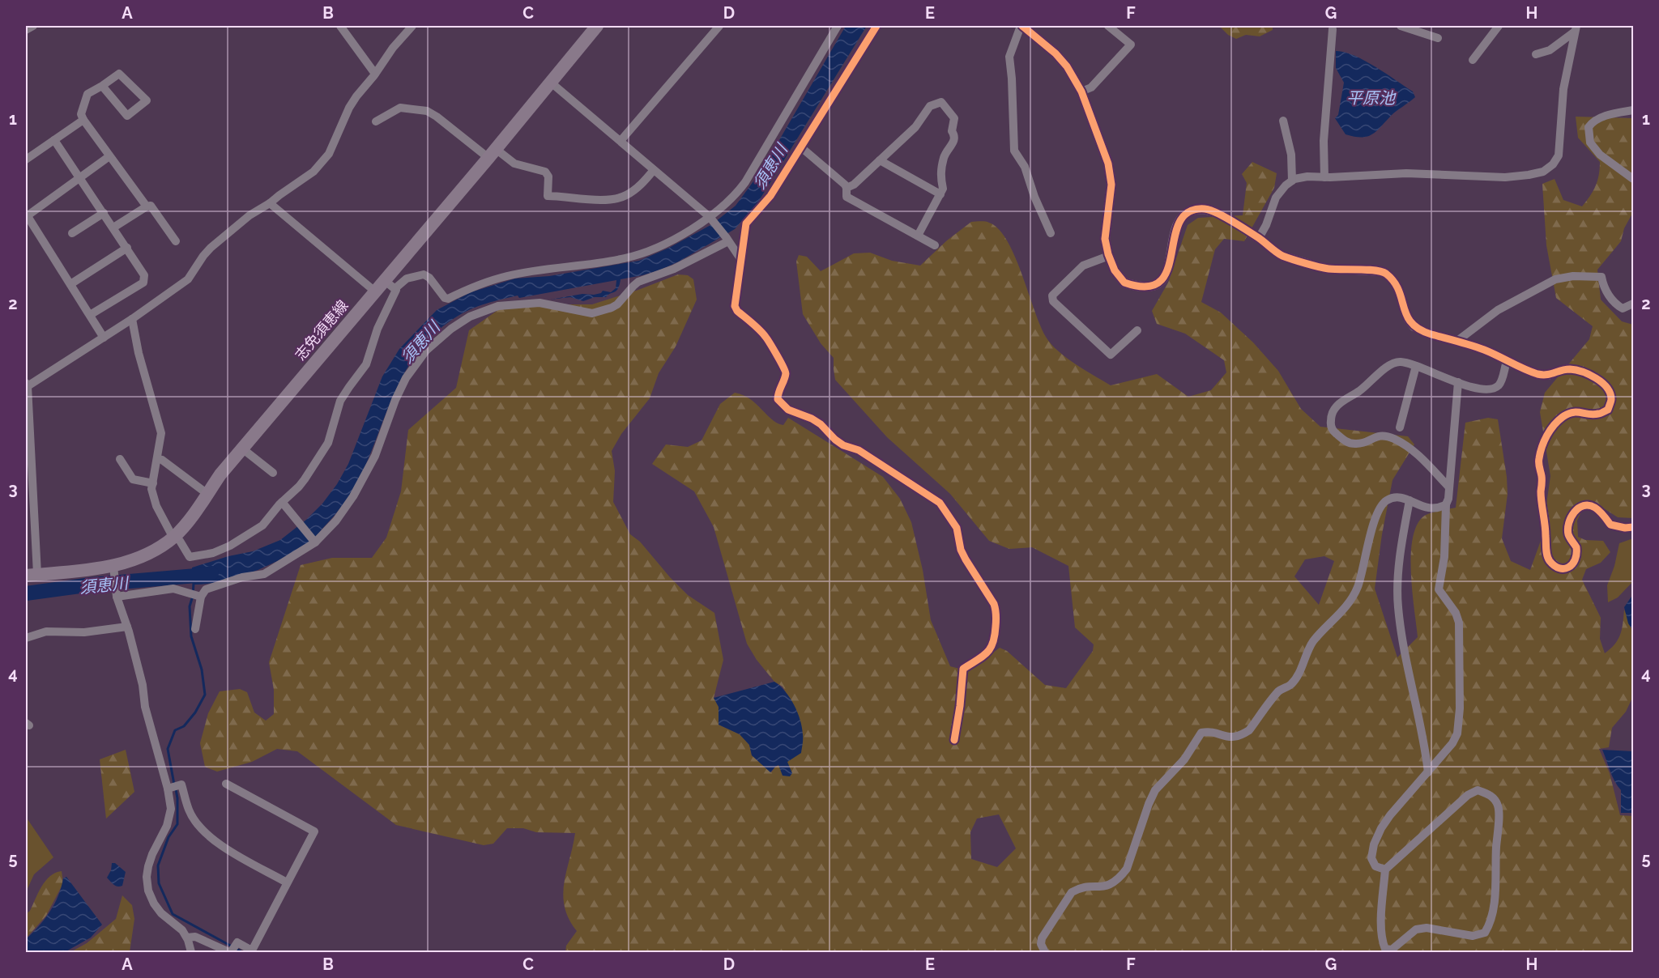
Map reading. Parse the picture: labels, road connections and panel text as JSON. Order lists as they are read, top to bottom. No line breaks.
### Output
{"streets":{"main road":["志免須恵線"]},"water":["平原池","須恵川"],"grid":{"columns":["A","B","C","D","E","F","G","H"],"rows":["1","2","3","4","5"]}}
